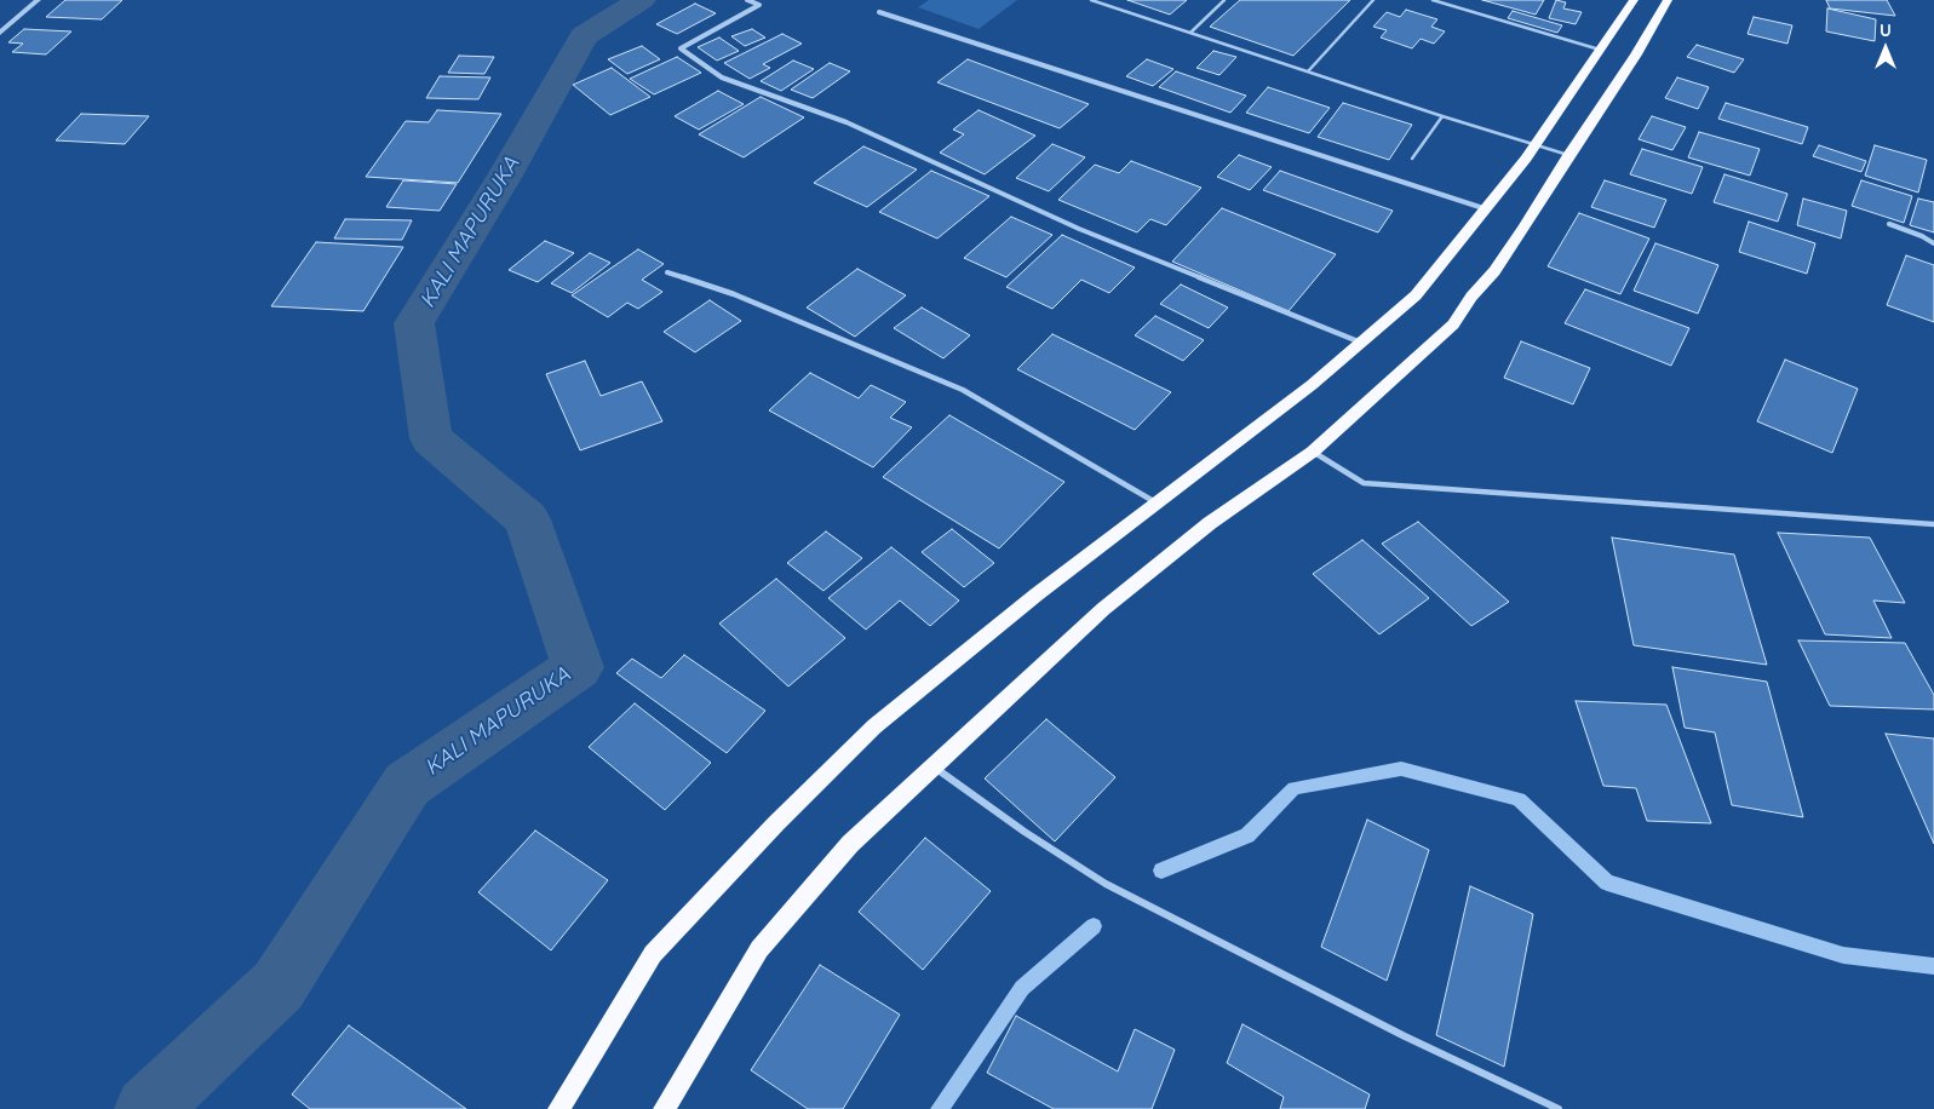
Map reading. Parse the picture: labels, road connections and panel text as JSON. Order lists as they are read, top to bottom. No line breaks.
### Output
{"water":["KALI MAPURUKA"],"north":"top"}
